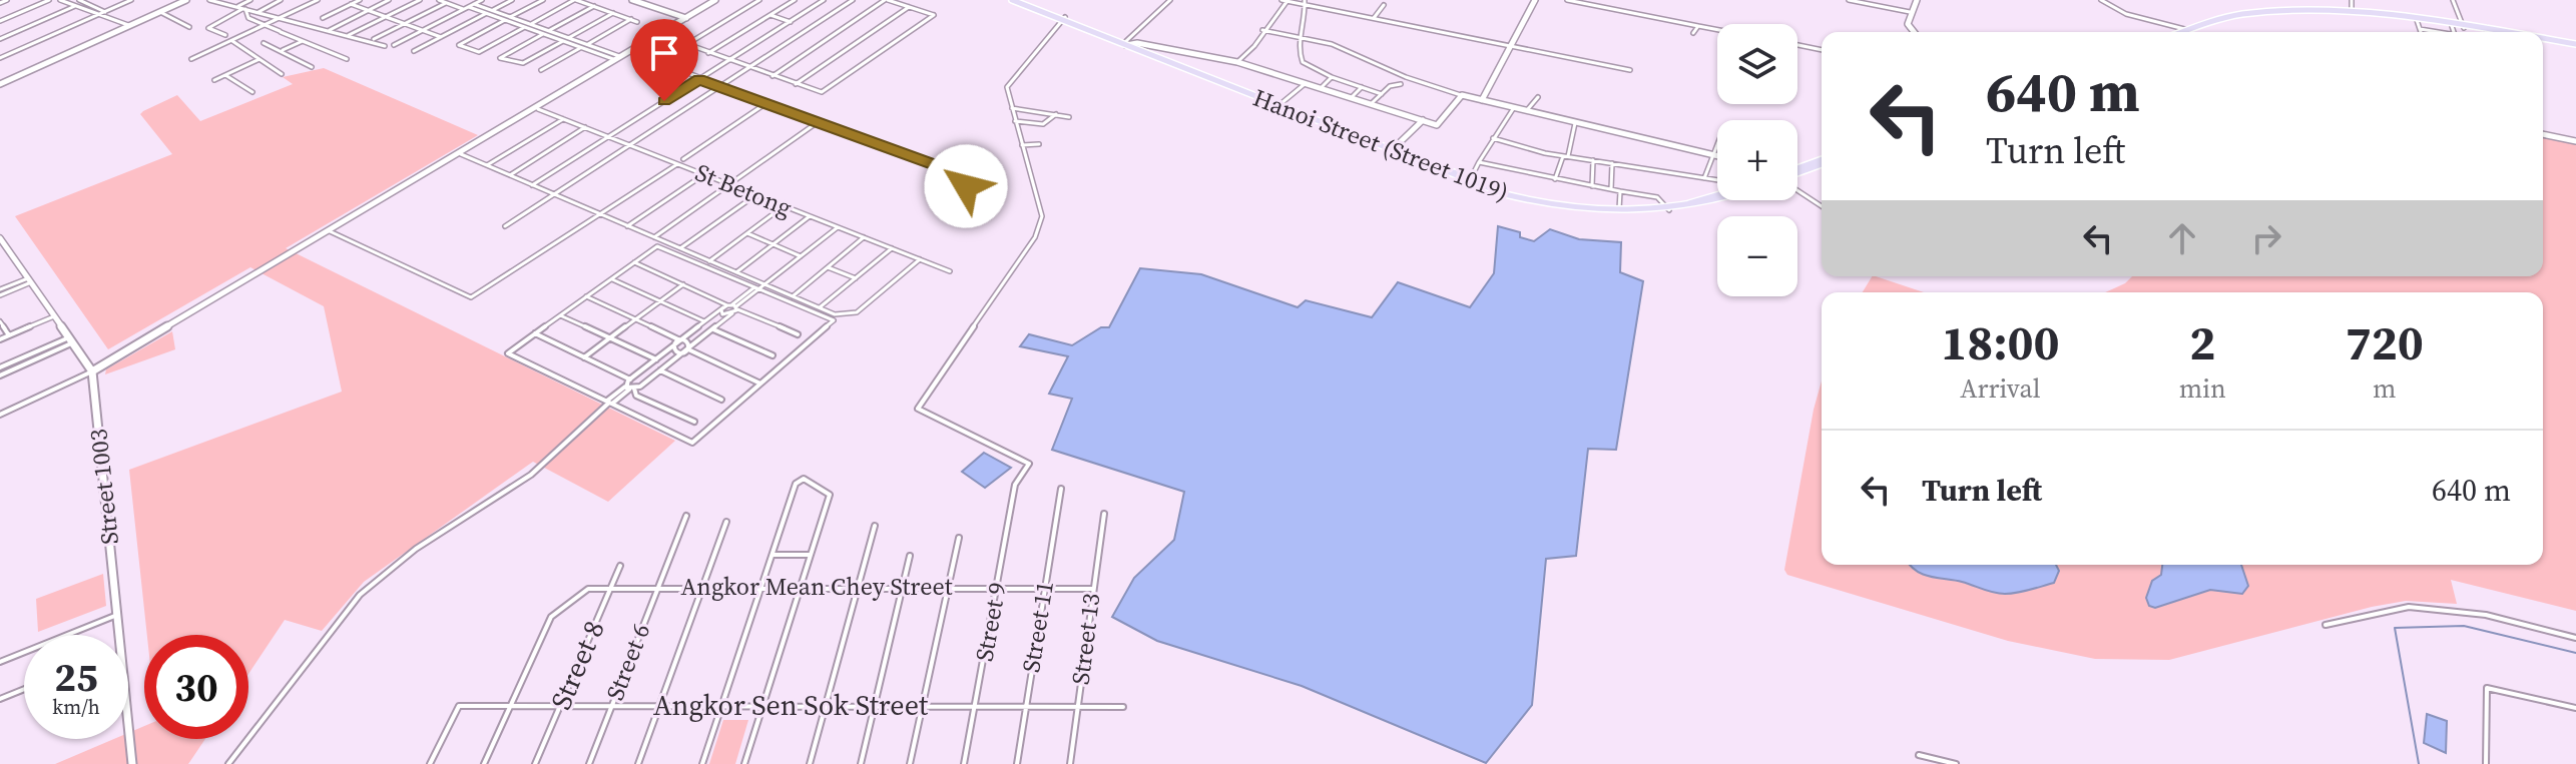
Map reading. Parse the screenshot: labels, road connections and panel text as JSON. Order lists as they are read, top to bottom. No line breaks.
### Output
{"streets":{"main road":["Hanoi Street (Street 1019)","Street 1003"],"street":["St Betong","Angkor Mean Chey Street","Street 9","Street 11","Street 13","Street 6","Street 8","Angkor Sen Sok Street"]},"crossings":[["Angkor Mean Chey Street","Street 9"],["Angkor Mean Chey Street","Street 11"],["Angkor Mean Chey Street","Street 13"],["Angkor Mean Chey Street","Street 6"],["Angkor Mean Chey Street","Street 8"],["Angkor Mean Chey Street","Angkor Sen Sok Street"],["Street 9","Angkor Sen Sok Street"],["Street 11","Angkor Sen Sok Street"],["Street 13","Angkor Sen Sok Street"],["Street 6","Angkor Sen Sok Street"],["Street 8","Angkor Sen Sok Street"]],"page":{"map_buttons":["+","−"],"turn":["640 m","Turn left"],"eta":["18:00","Arrival","2","min","720","m"],"list":[{"name":"Turn left","value":"640 m"}],"speed":"25 km/h","limit":"30"}}
